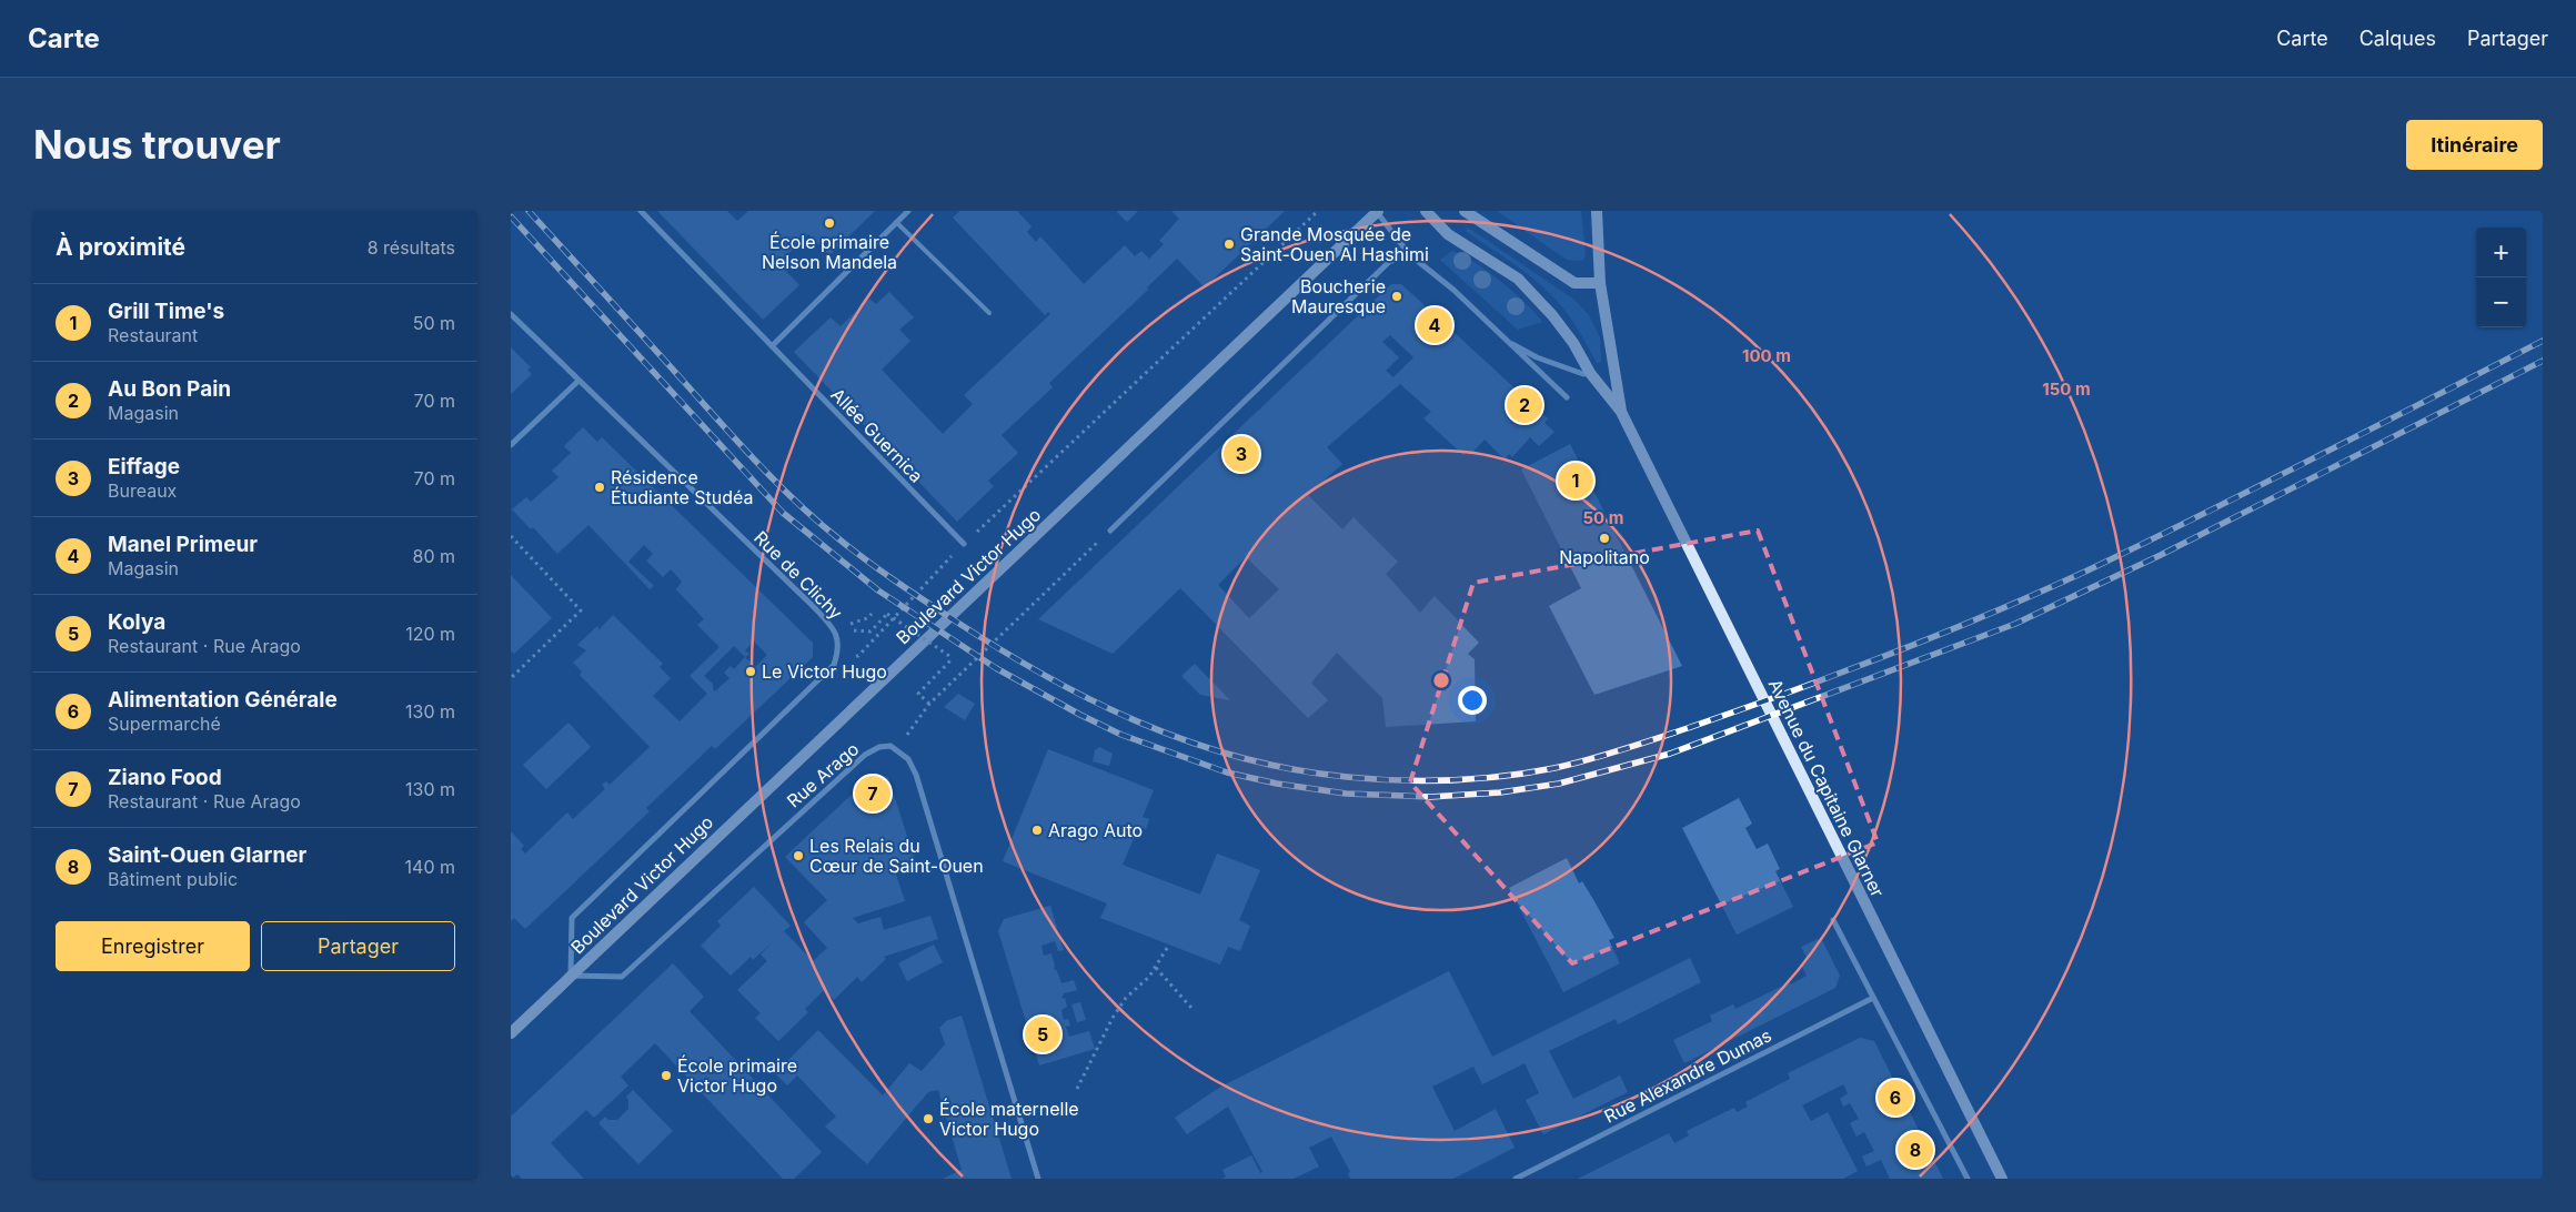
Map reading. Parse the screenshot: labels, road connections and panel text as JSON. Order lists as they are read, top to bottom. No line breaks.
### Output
{"streets":{"street":["Allée Guernica","Rue de Clichy","Boulevard Victor Hugo","Rue Arago","Avenue du Capitaine Glarner","Rue Alexandre Dumas"]},"crossings":[["Allée Guernica","Boulevard Victor Hugo"],["Boulevard Victor Hugo","Rue Arago"]],"places":["École primaire Nelson Mandela","Grande Mosquée de Saint-Ouen Al Hashimi","Boucherie Mauresque","Résidence Étudiante Studéa","Napolitano","Le Victor Hugo","Arago Auto","Les Relais du Cœur de Saint-Ouen","École primaire Victor Hugo","École maternelle Victor Hugo"],"page":{"header":"Carte","nav":["Carte","Calques","Partager"],"buttons":["Itinéraire",["Enregistrer","Partager"]],"title":"Nous trouver","heading":["À proximité","8 résultats"],"map_buttons":["+","−"],"list":[{"mark":"1","name":"Grill Time's","note":"Restaurant","value":"50 m"},{"mark":"2","name":"Au Bon Pain","note":"Magasin","value":"70 m"},{"mark":"3","name":"Eiffage","note":"Bureaux","value":"70 m"},{"mark":"4","name":"Manel Primeur","note":"Magasin","value":"80 m"},{"mark":"5","name":"Kolya","note":"Restaurant · Rue Arago","value":"120 m"},{"mark":"6","name":"Alimentation Générale","note":"Supermarché","value":"130 m"},{"mark":"7","name":"Ziano Food","note":"Restaurant · Rue Arago","value":"130 m"},{"mark":"8","name":"Saint-Ouen Glarner","note":"Bâtiment public","value":"140 m"}],"pins":["4","2","3","1","7","5","6","8"]},"rings":["100 m","150 m","50 m"]}
